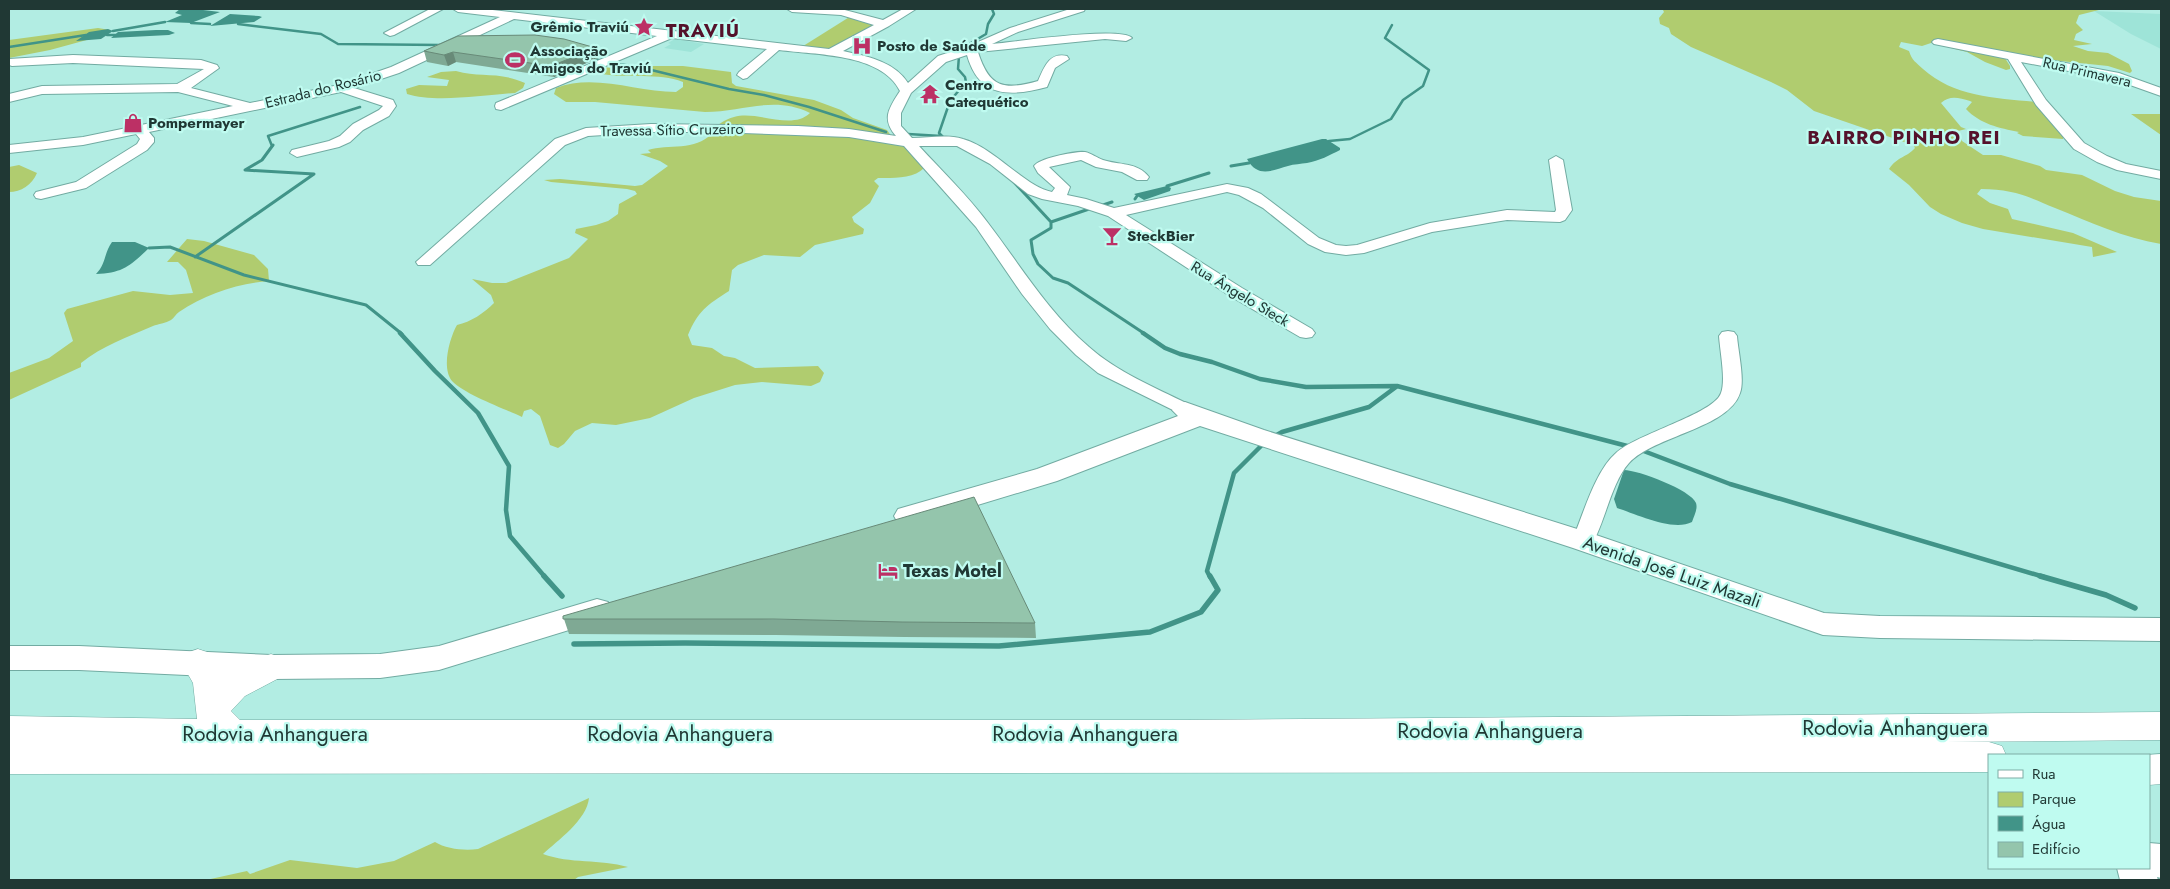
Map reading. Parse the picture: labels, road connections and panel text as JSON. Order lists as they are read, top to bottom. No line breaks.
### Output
{"streets":{"highway":["Rodovia Anhanguera"],"main road":["Avenida José Luiz Mazali"],"street":["Rua Primavera","Estrada do Rosário","Travessa Sítio Cruzeiro","Rua Ângelo Steck"]},"crossings":[["Travessa Sítio Cruzeiro","Rua Ângelo Steck"]],"districts":["TRAVIÚ","BAIRRO PINHO REI"],"places":{"place":["Grêmio Traviú"],"hospital":["Posto de Saúde"],"sports":["Associação Amigos do Traviú"],"temple":["Centro Catequético"],"shop":["Pompermayer"],"bar":["SteckBier"],"hotel":["Texas Motel"]},"legend":["Rua","Parque","Água","Edifício"]}
